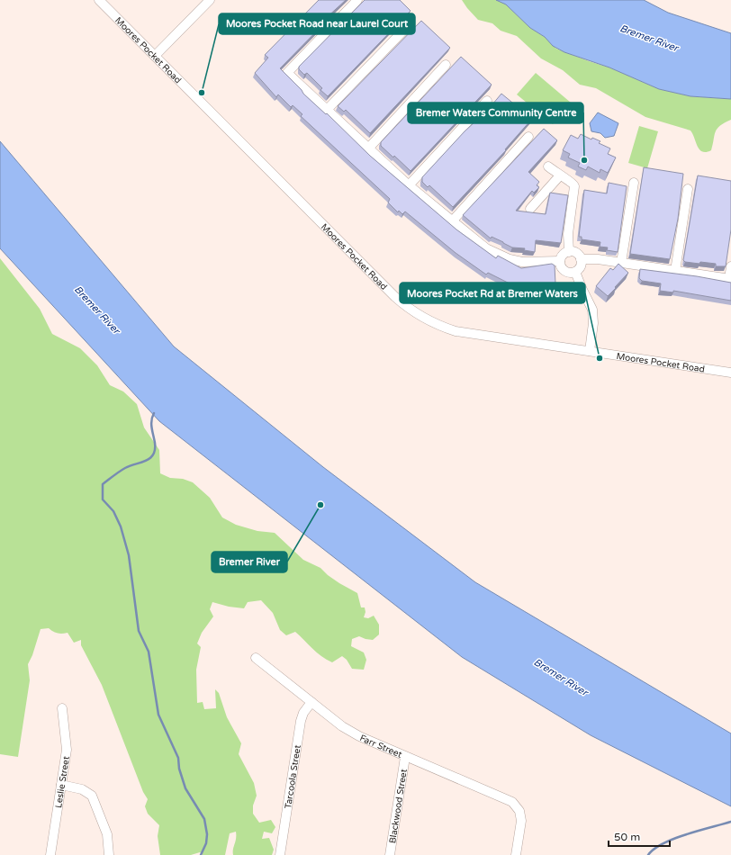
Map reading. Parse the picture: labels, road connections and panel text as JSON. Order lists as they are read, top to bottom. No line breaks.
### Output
{"streets":{"street":["Moores Pocket Road","Farr Street","Tarcoola Street","Leslie Street","Blackwood Street"]},"crossings":[["Farr Street","Tarcoola Street"],["Farr Street","Blackwood Street"]],"water":["Bremer River"],"places":["Moores Pocket Road near Laurel Court","Bremer Waters Community Centre","Moores Pocket Rd at Bremer Waters","Bremer River"],"scale_bar":"50 m"}
